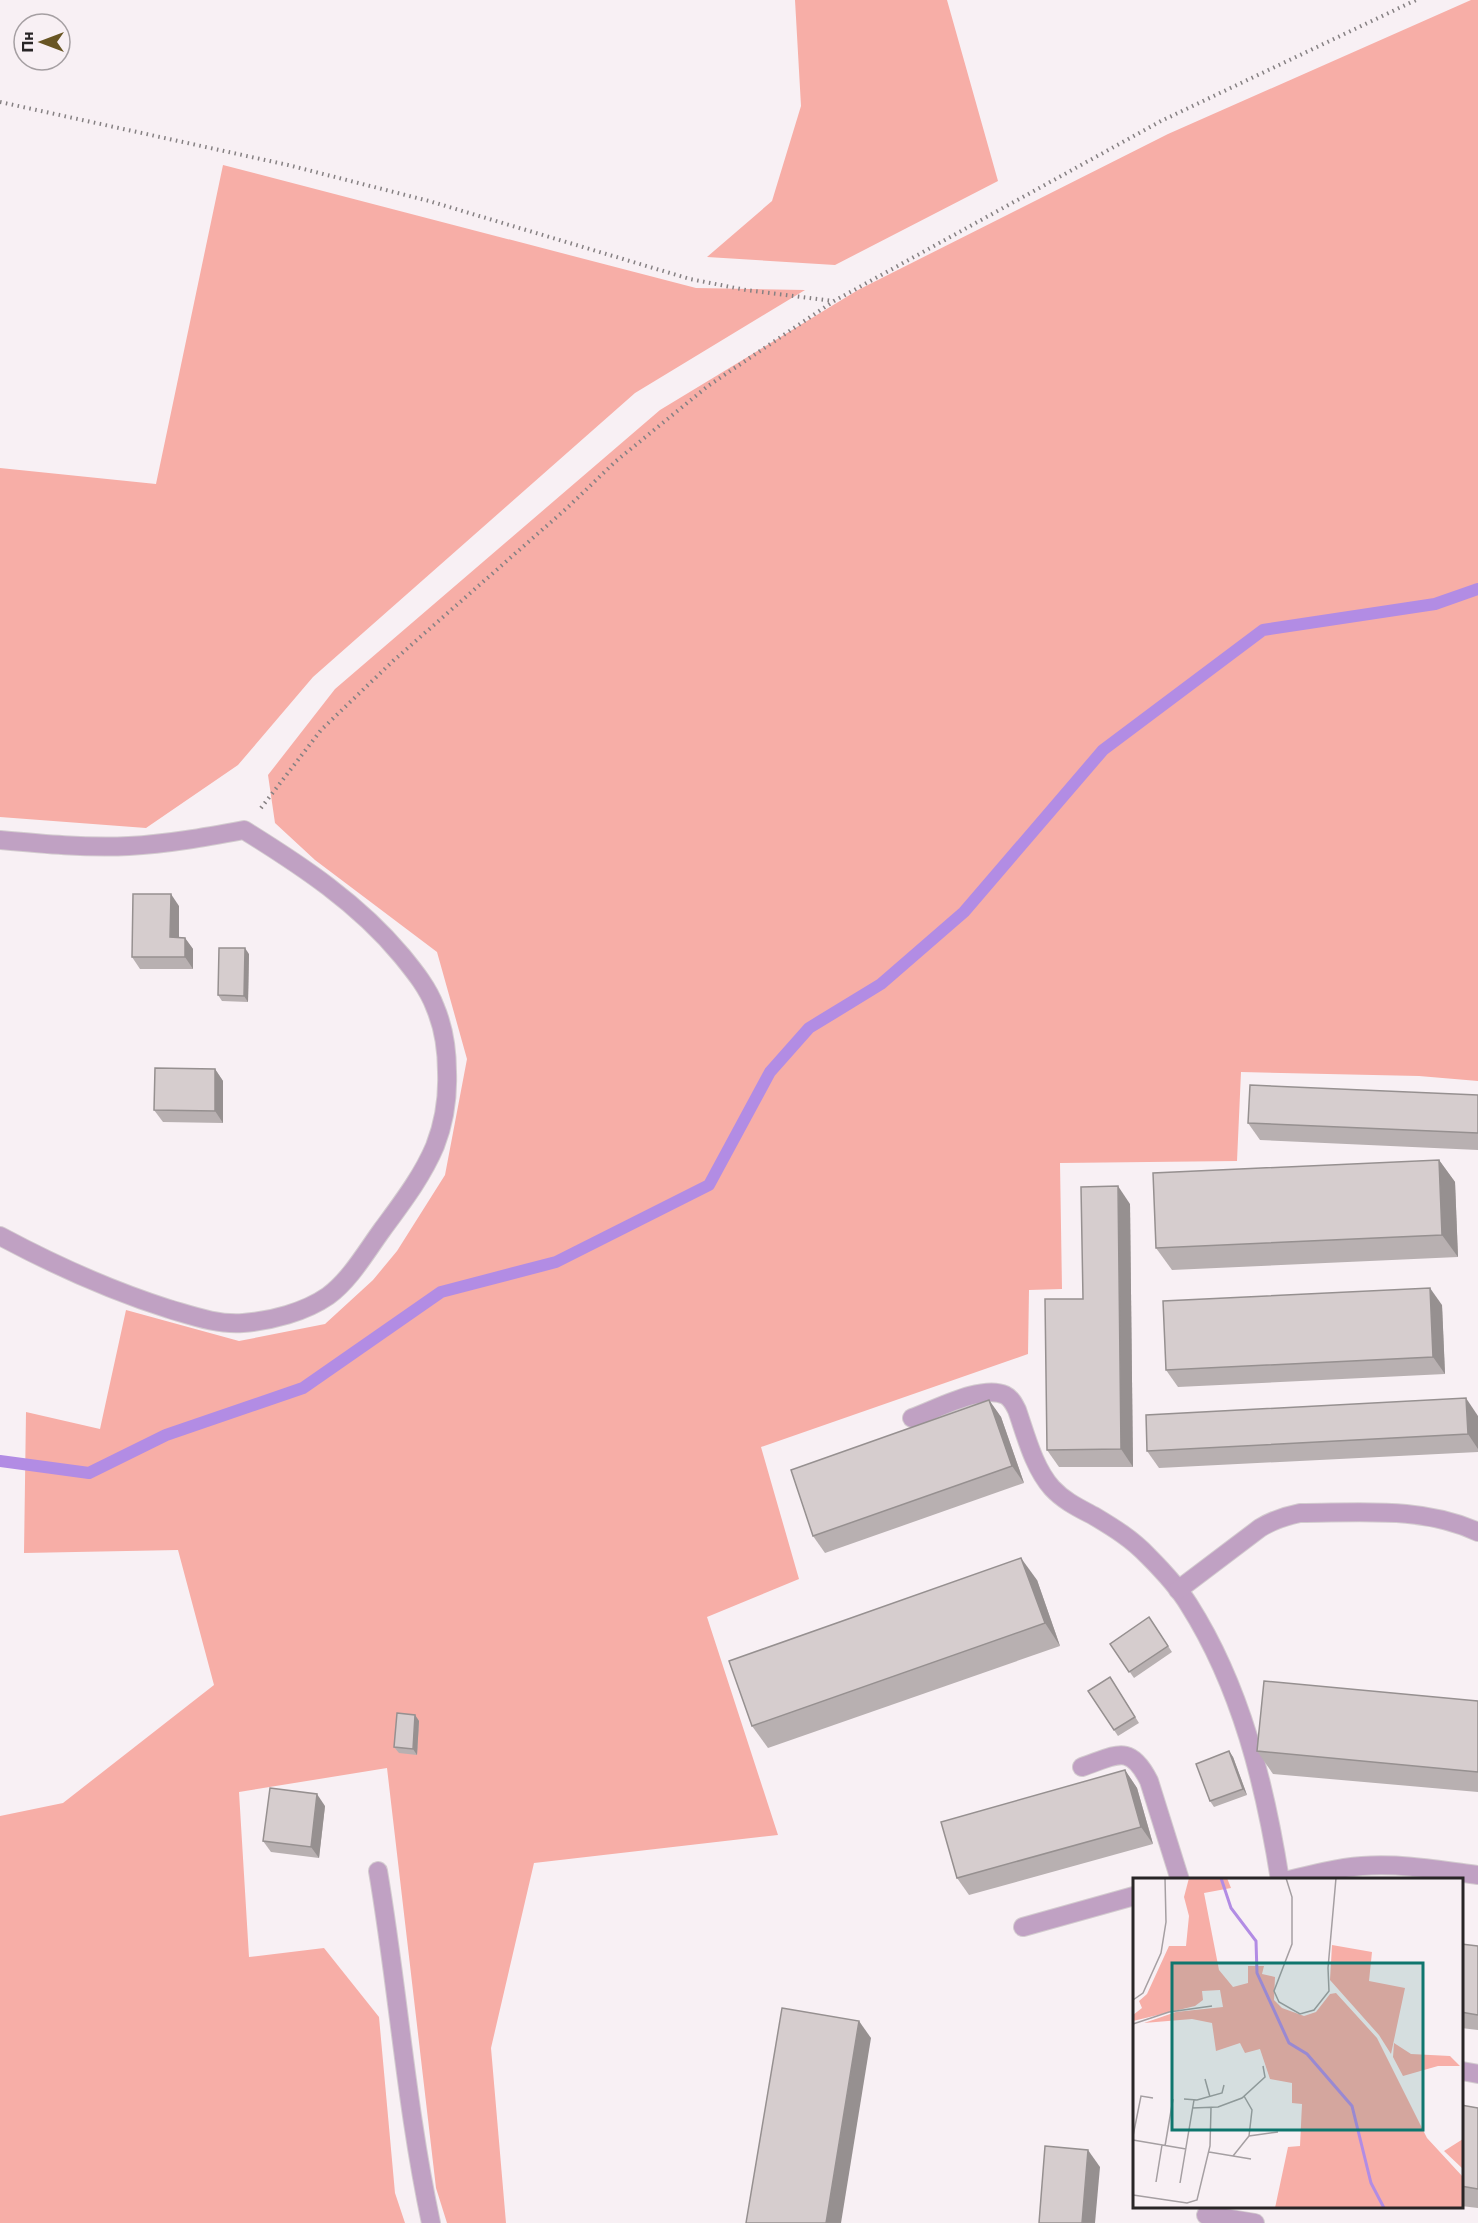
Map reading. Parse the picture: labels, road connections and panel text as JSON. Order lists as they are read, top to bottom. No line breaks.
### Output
{"north":"left"}
